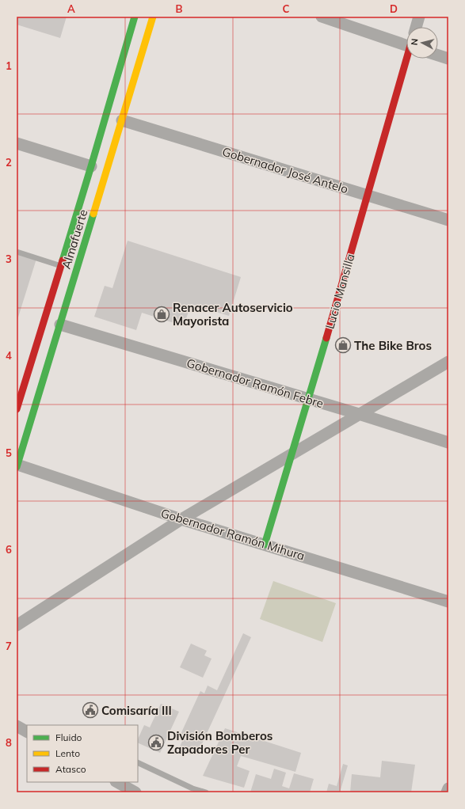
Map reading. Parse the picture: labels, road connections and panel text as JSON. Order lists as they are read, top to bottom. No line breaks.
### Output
{"streets":{"main road":["Almafuerte","Lucio Mansilla"],"street":["Gobernador José Antelo","Gobernador Ramón Febre","Gobernador Ramón Mihura"]},"crossings":[["Gobernador José Antelo","Almafuerte"],["Gobernador José Antelo","Lucio Mansilla"],["Almafuerte","Gobernador Ramón Febre"],["Almafuerte","Gobernador Ramón Mihura"],["Lucio Mansilla","Gobernador Ramón Febre"],["Lucio Mansilla","Gobernador Ramón Mihura"]],"places":{"shop":["Renacer Autoservicio Mayorista","The Bike Bros"],"public building":["Comisaría III","División Bomberos Zapadores Per"]},"legend":["Fluido","Lento","Atasco"],"north":"left","grid":{"columns":["A","B","C","D"],"rows":["1","2","3","4","5","6","7","8"]}}
